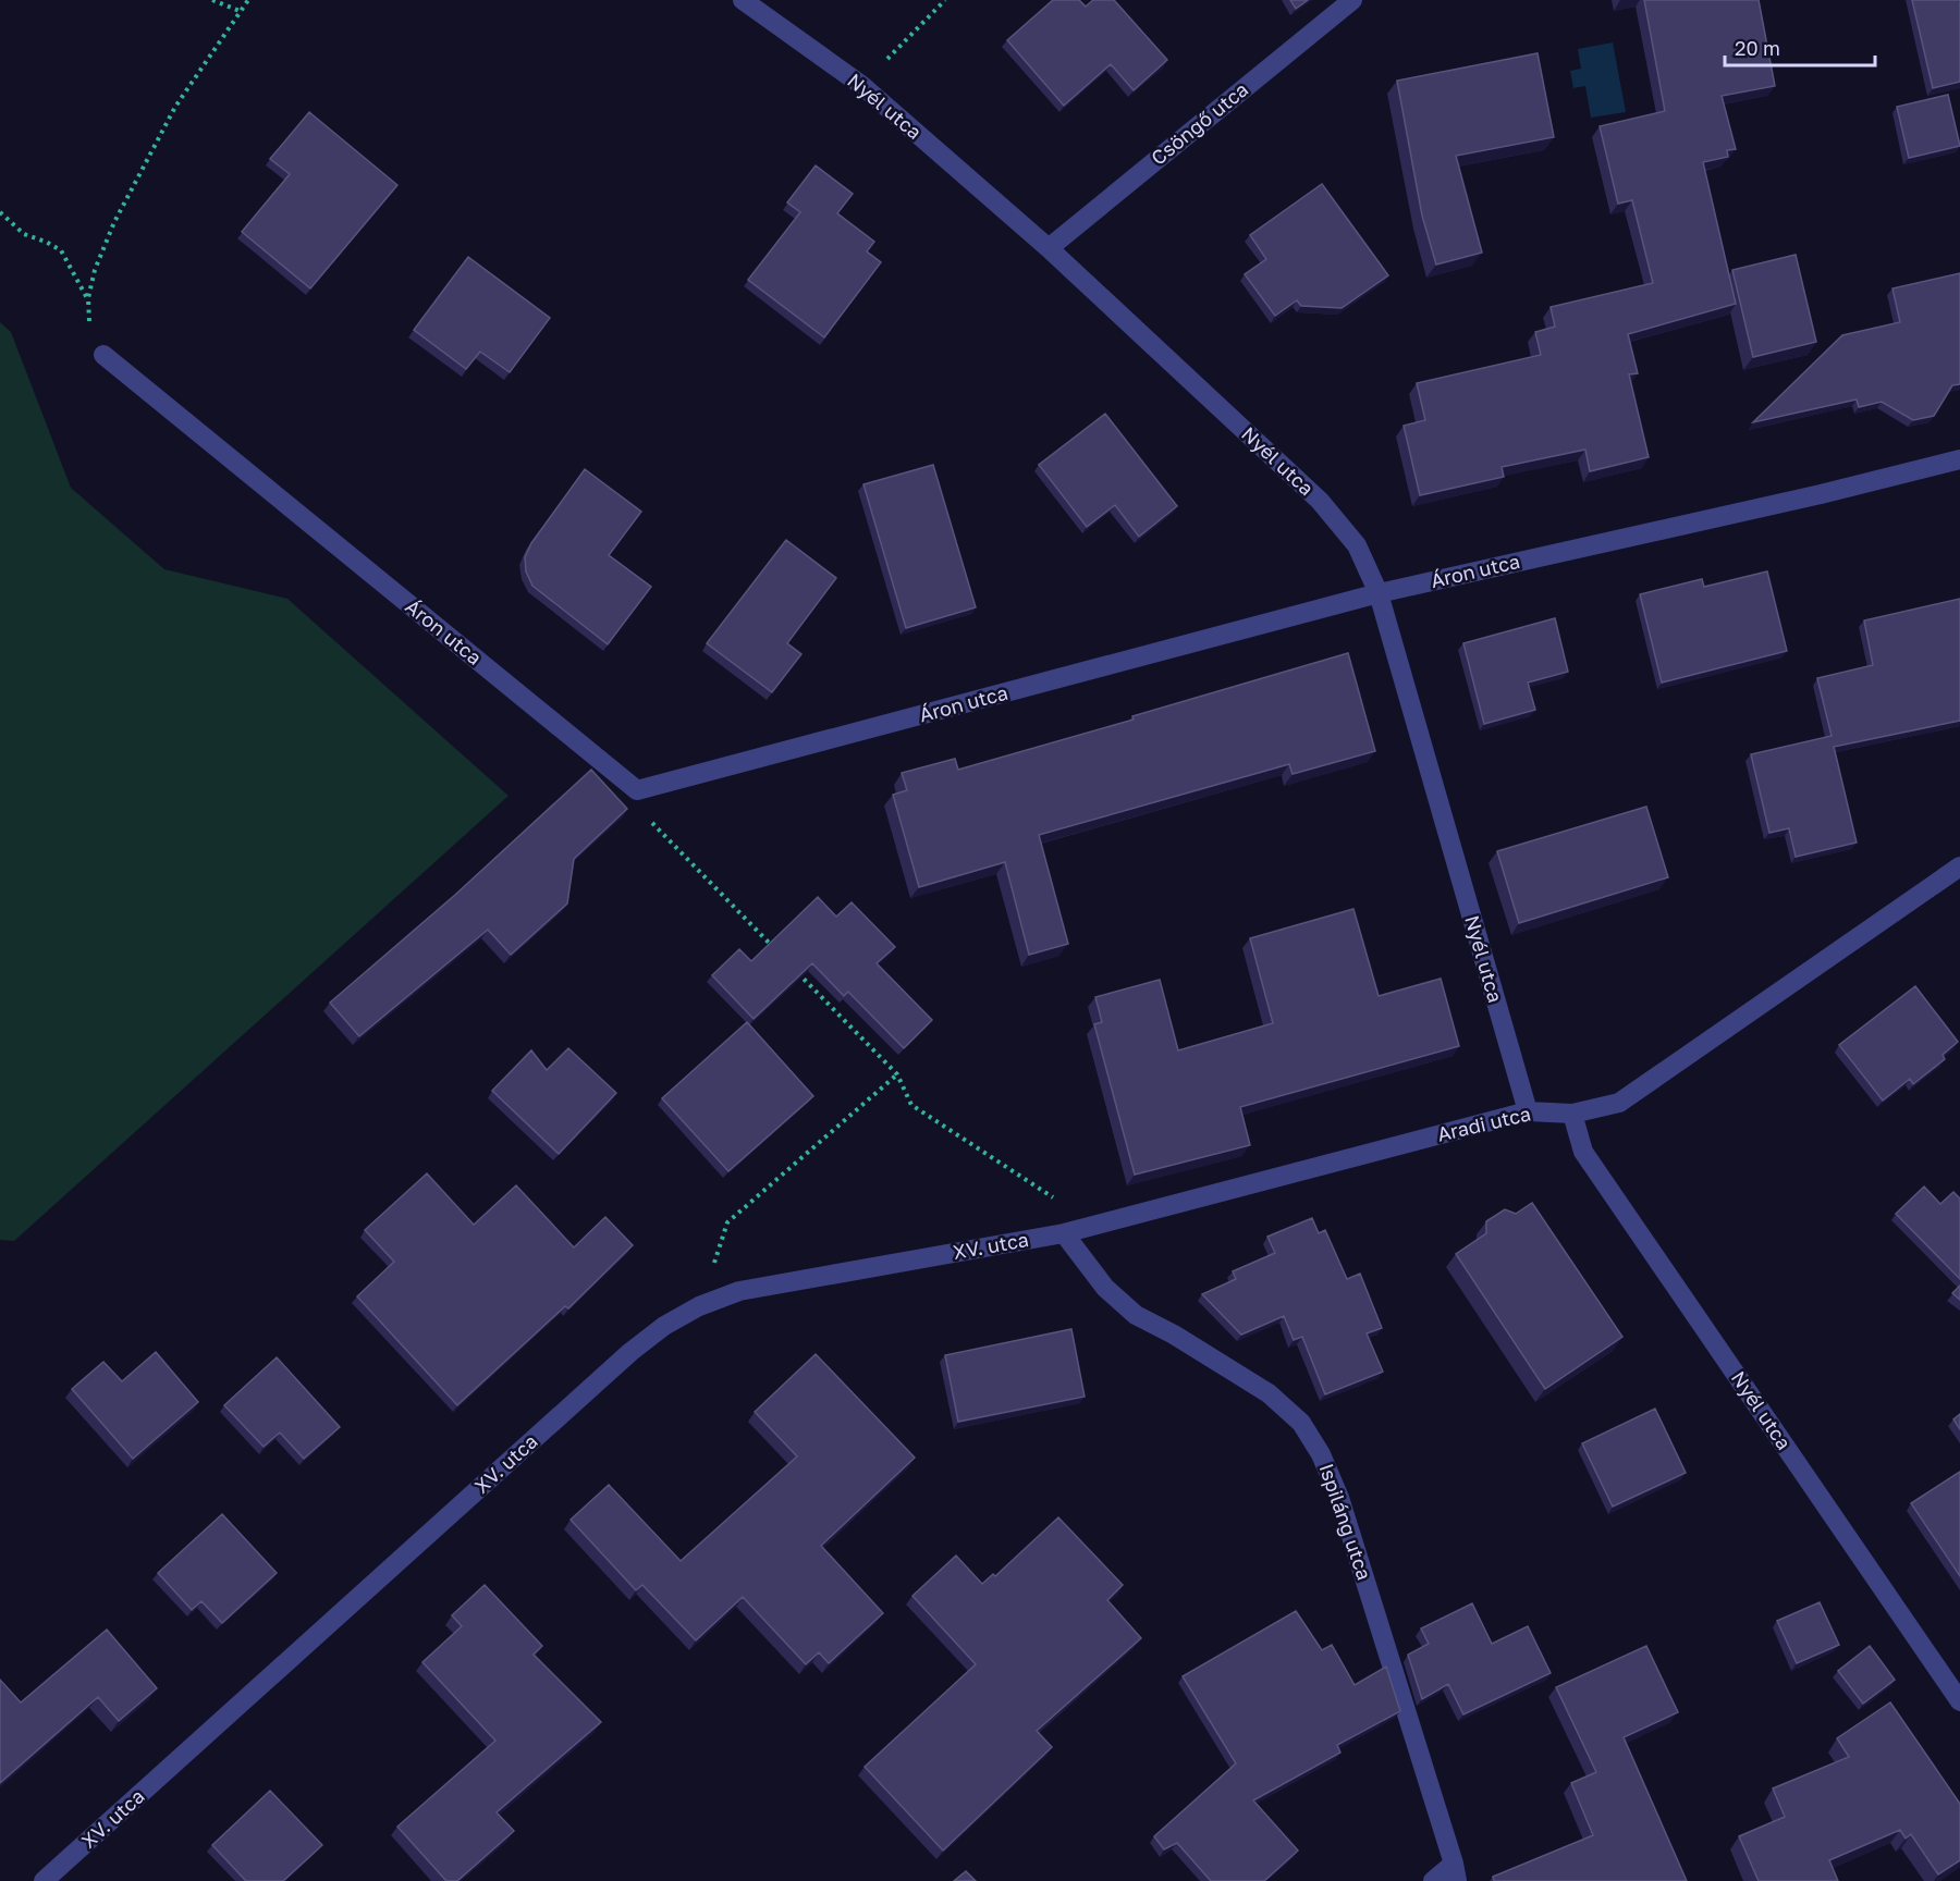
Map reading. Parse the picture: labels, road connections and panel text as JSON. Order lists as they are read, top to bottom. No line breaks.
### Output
{"streets":{"street":["Nyél utca","Csöngő utca","Áron utca","Aradi utca","XV. utca","Ispiláng utca"]},"crossings":[["Nyél utca","Csöngő utca"],["Nyél utca","Áron utca"],["Nyél utca","Aradi utca"],["Aradi utca","XV. utca"],["Aradi utca","Ispiláng utca"],["XV. utca","Ispiláng utca"]],"scale_bar":"20 m"}
